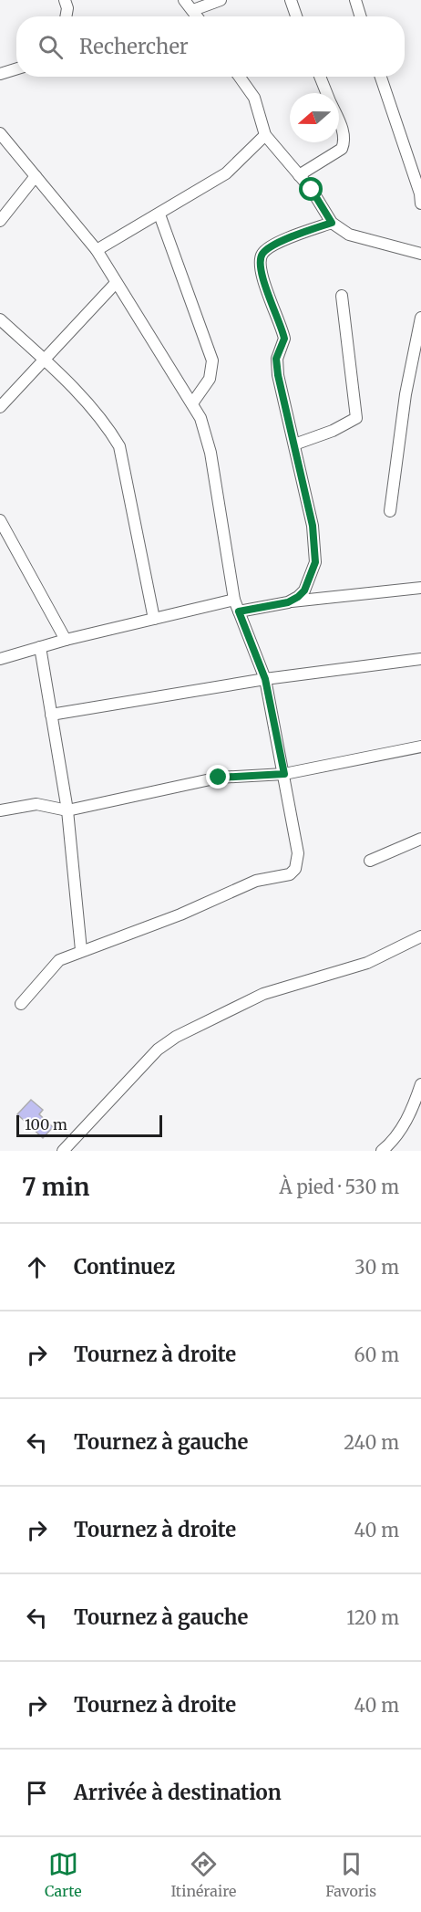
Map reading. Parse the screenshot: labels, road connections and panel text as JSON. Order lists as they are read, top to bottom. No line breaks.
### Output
{"scale_bar":"100 m","north":"left","page":{"search":"Rechercher","scale":"100 m","heading":["7 min","À pied · 530 m"],"list":[["Continuez","30 m"],["Tournez à droite","60 m"],["Tournez à gauche","240 m"],["Tournez à droite","40 m"],["Tournez à gauche","120 m"],["Tournez à droite","40 m"],"Arrivée à destination"],"nav":["Carte","Itinéraire","Favoris"]}}
